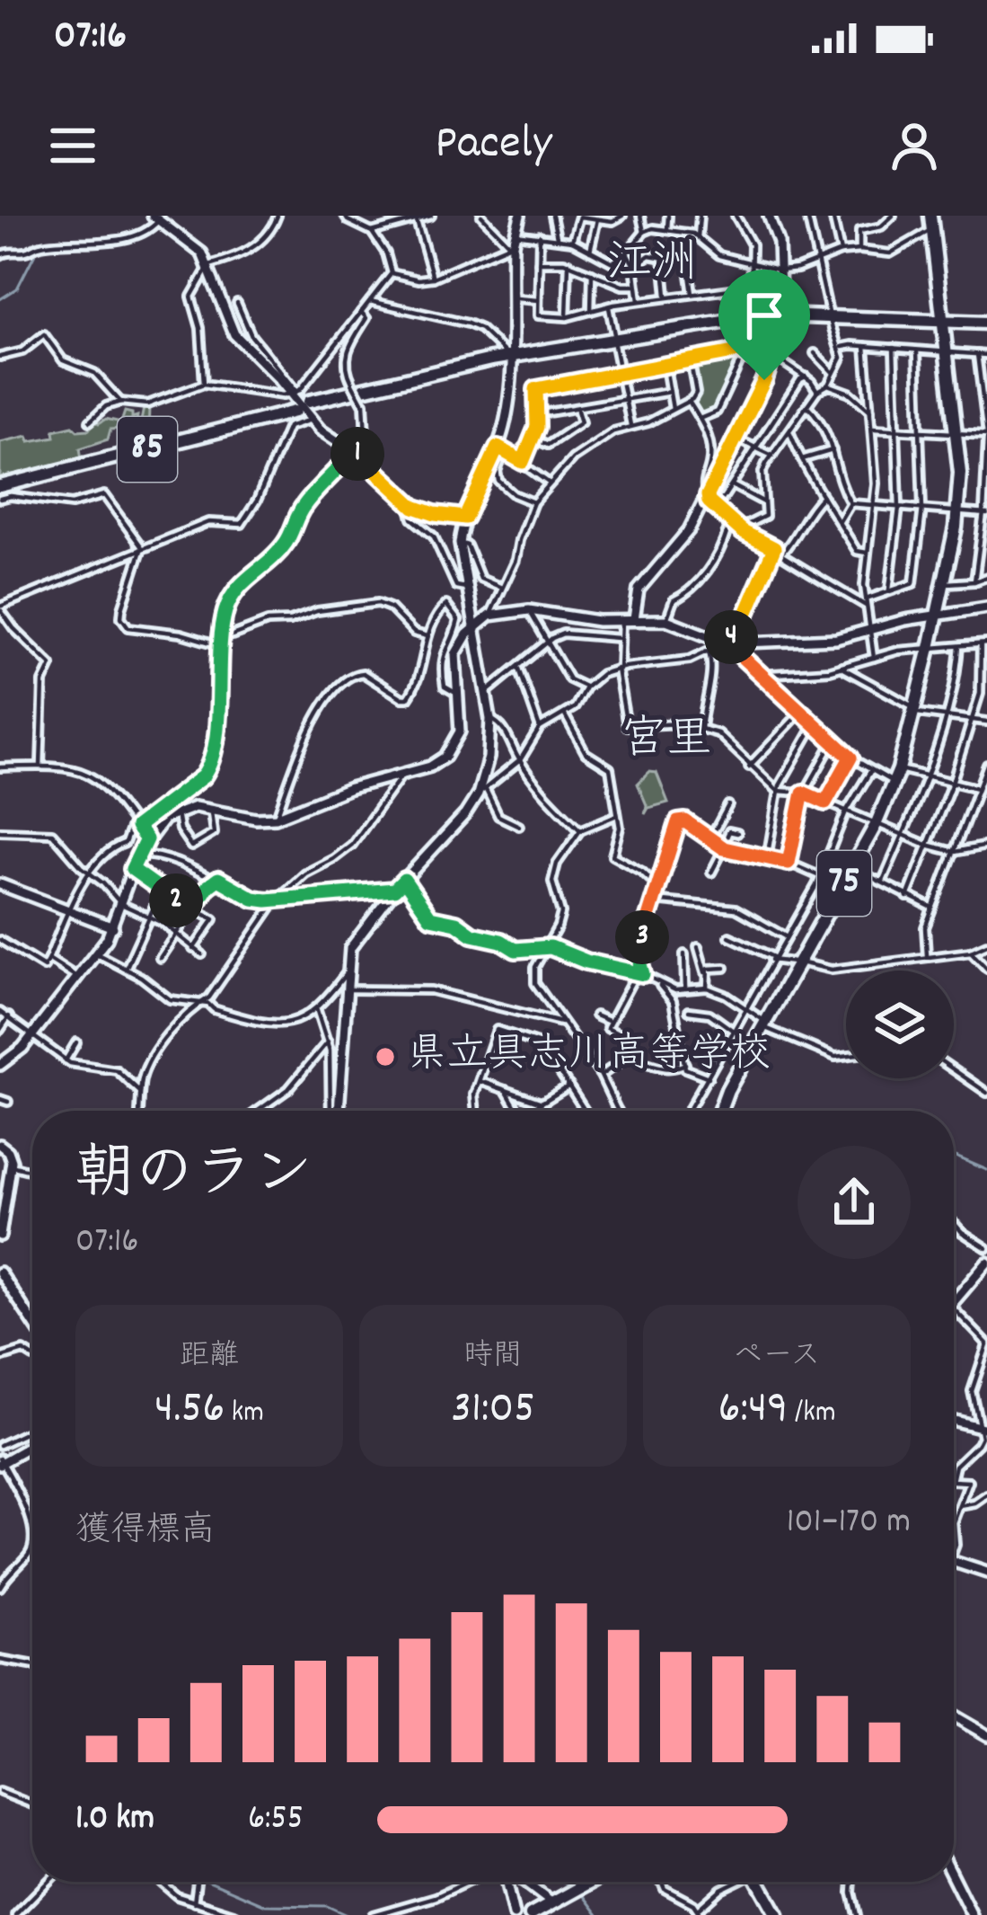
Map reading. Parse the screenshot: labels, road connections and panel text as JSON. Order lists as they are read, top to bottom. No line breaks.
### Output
{"streets":{"main road":["85","75"]},"districts":["江洲","宮里"],"places":["県立具志川高等学校"],"page":{"status":"07:16","header":"Pacely","pins":["1","4","2","3"],"heading":["朝のラン","07:16"],"stats":[["距離","4.56 km"],["時間","31:05"],["ペース","6:49 /km"]],"chart":["獲得標高","101–170 m"],"list":[{"name":"1.0 km","note":"6:55"}]}}
